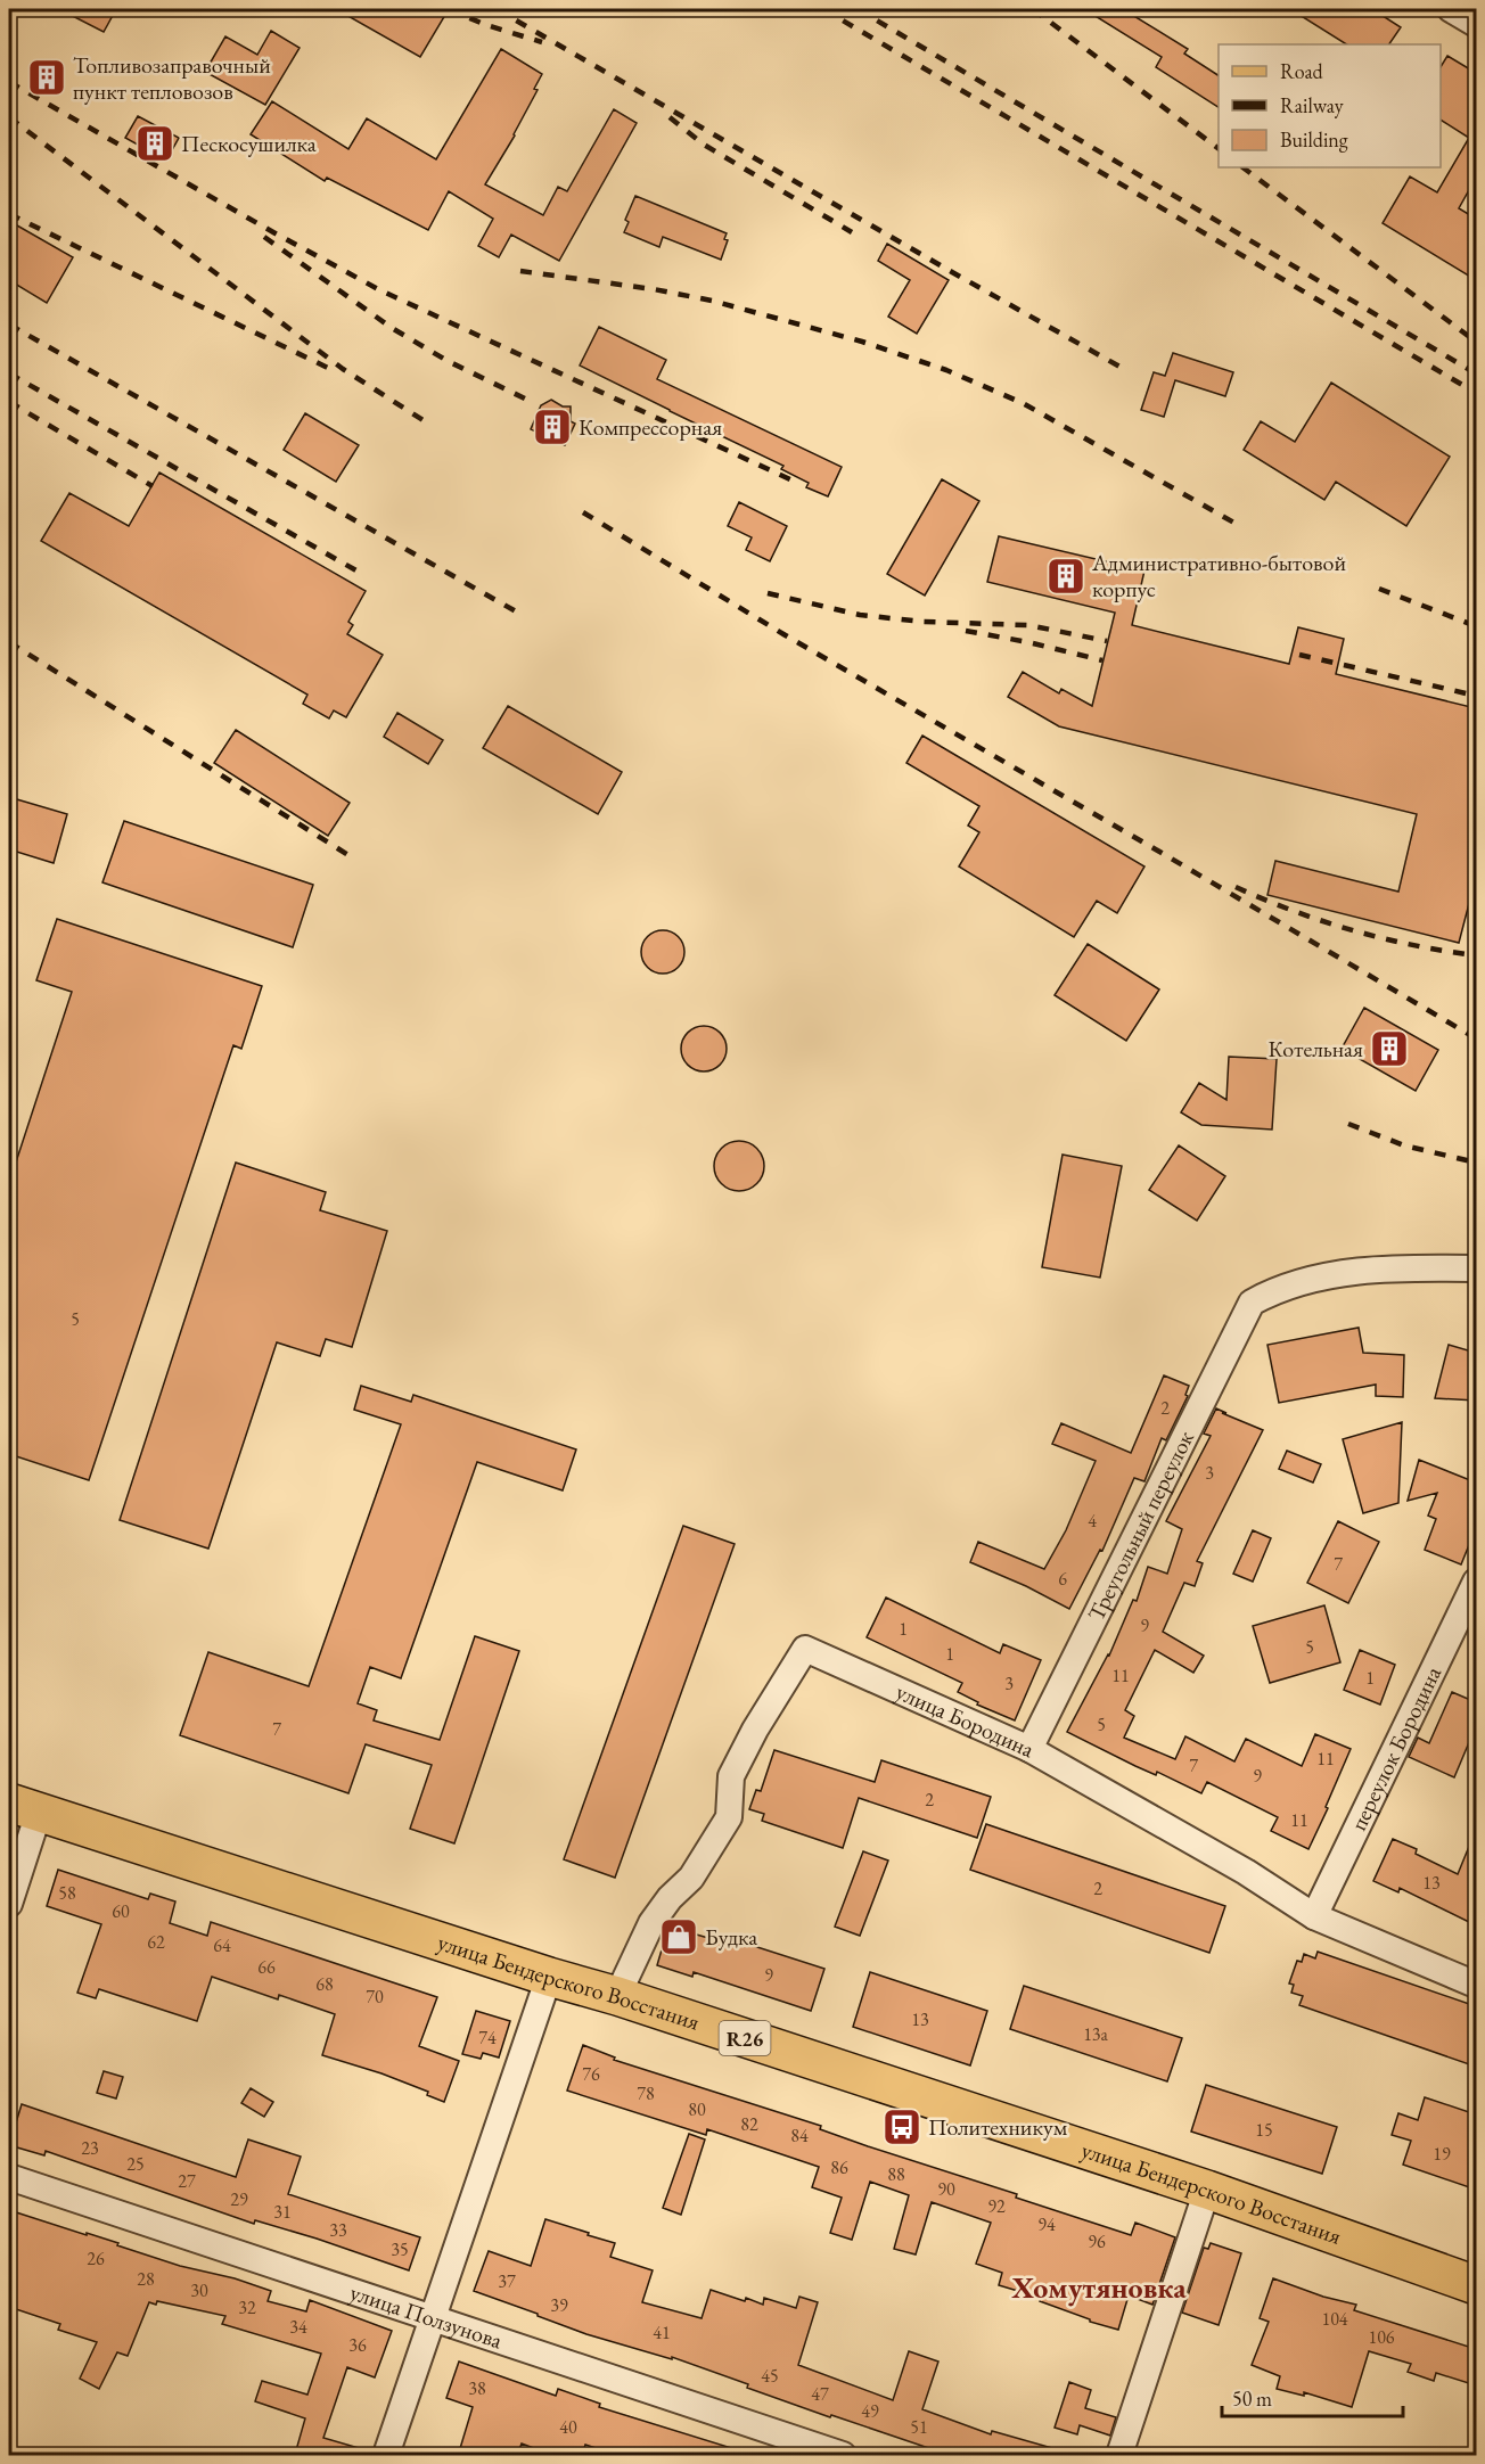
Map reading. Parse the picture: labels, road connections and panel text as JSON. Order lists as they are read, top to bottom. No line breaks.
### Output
{"streets":{"main road":["улица Бендерского Восстания","R26"],"street":["Треугольный переулок","улица Бородина","переулок Бородина","улица Ползунова"]},"crossings":[["Треугольный переулок","улица Бородина"],["улица Бородина","переулок Бородина"],["улица Бородина","улица Бендерского Восстания"]],"districts":["Хомутяновка"],"places":{"building":["Топливозаправочный пункт тепловозов","Пескосушилка","Компрессорная","Административно-бытовой корпус","Котельная"],"shop":["Будка"],"bus stop":["Политехникум"]},"house_numbers":["5","2","3","4","7","6","9","1","5","1","11","1","3","5","7","11","7","9","2","11","13","2","58","60","62","64","66","9","68","70","13","13а","74","76","78","80","82","15","84","23","19","25","86","88","27","90","29","92","31","94","33","96","35","26","28","37","30","39","32","104","34","41","106","36","45","38","47","49","40","51"],"legend":["Road","Railway","Building"],"scale_bar":"50 m"}
